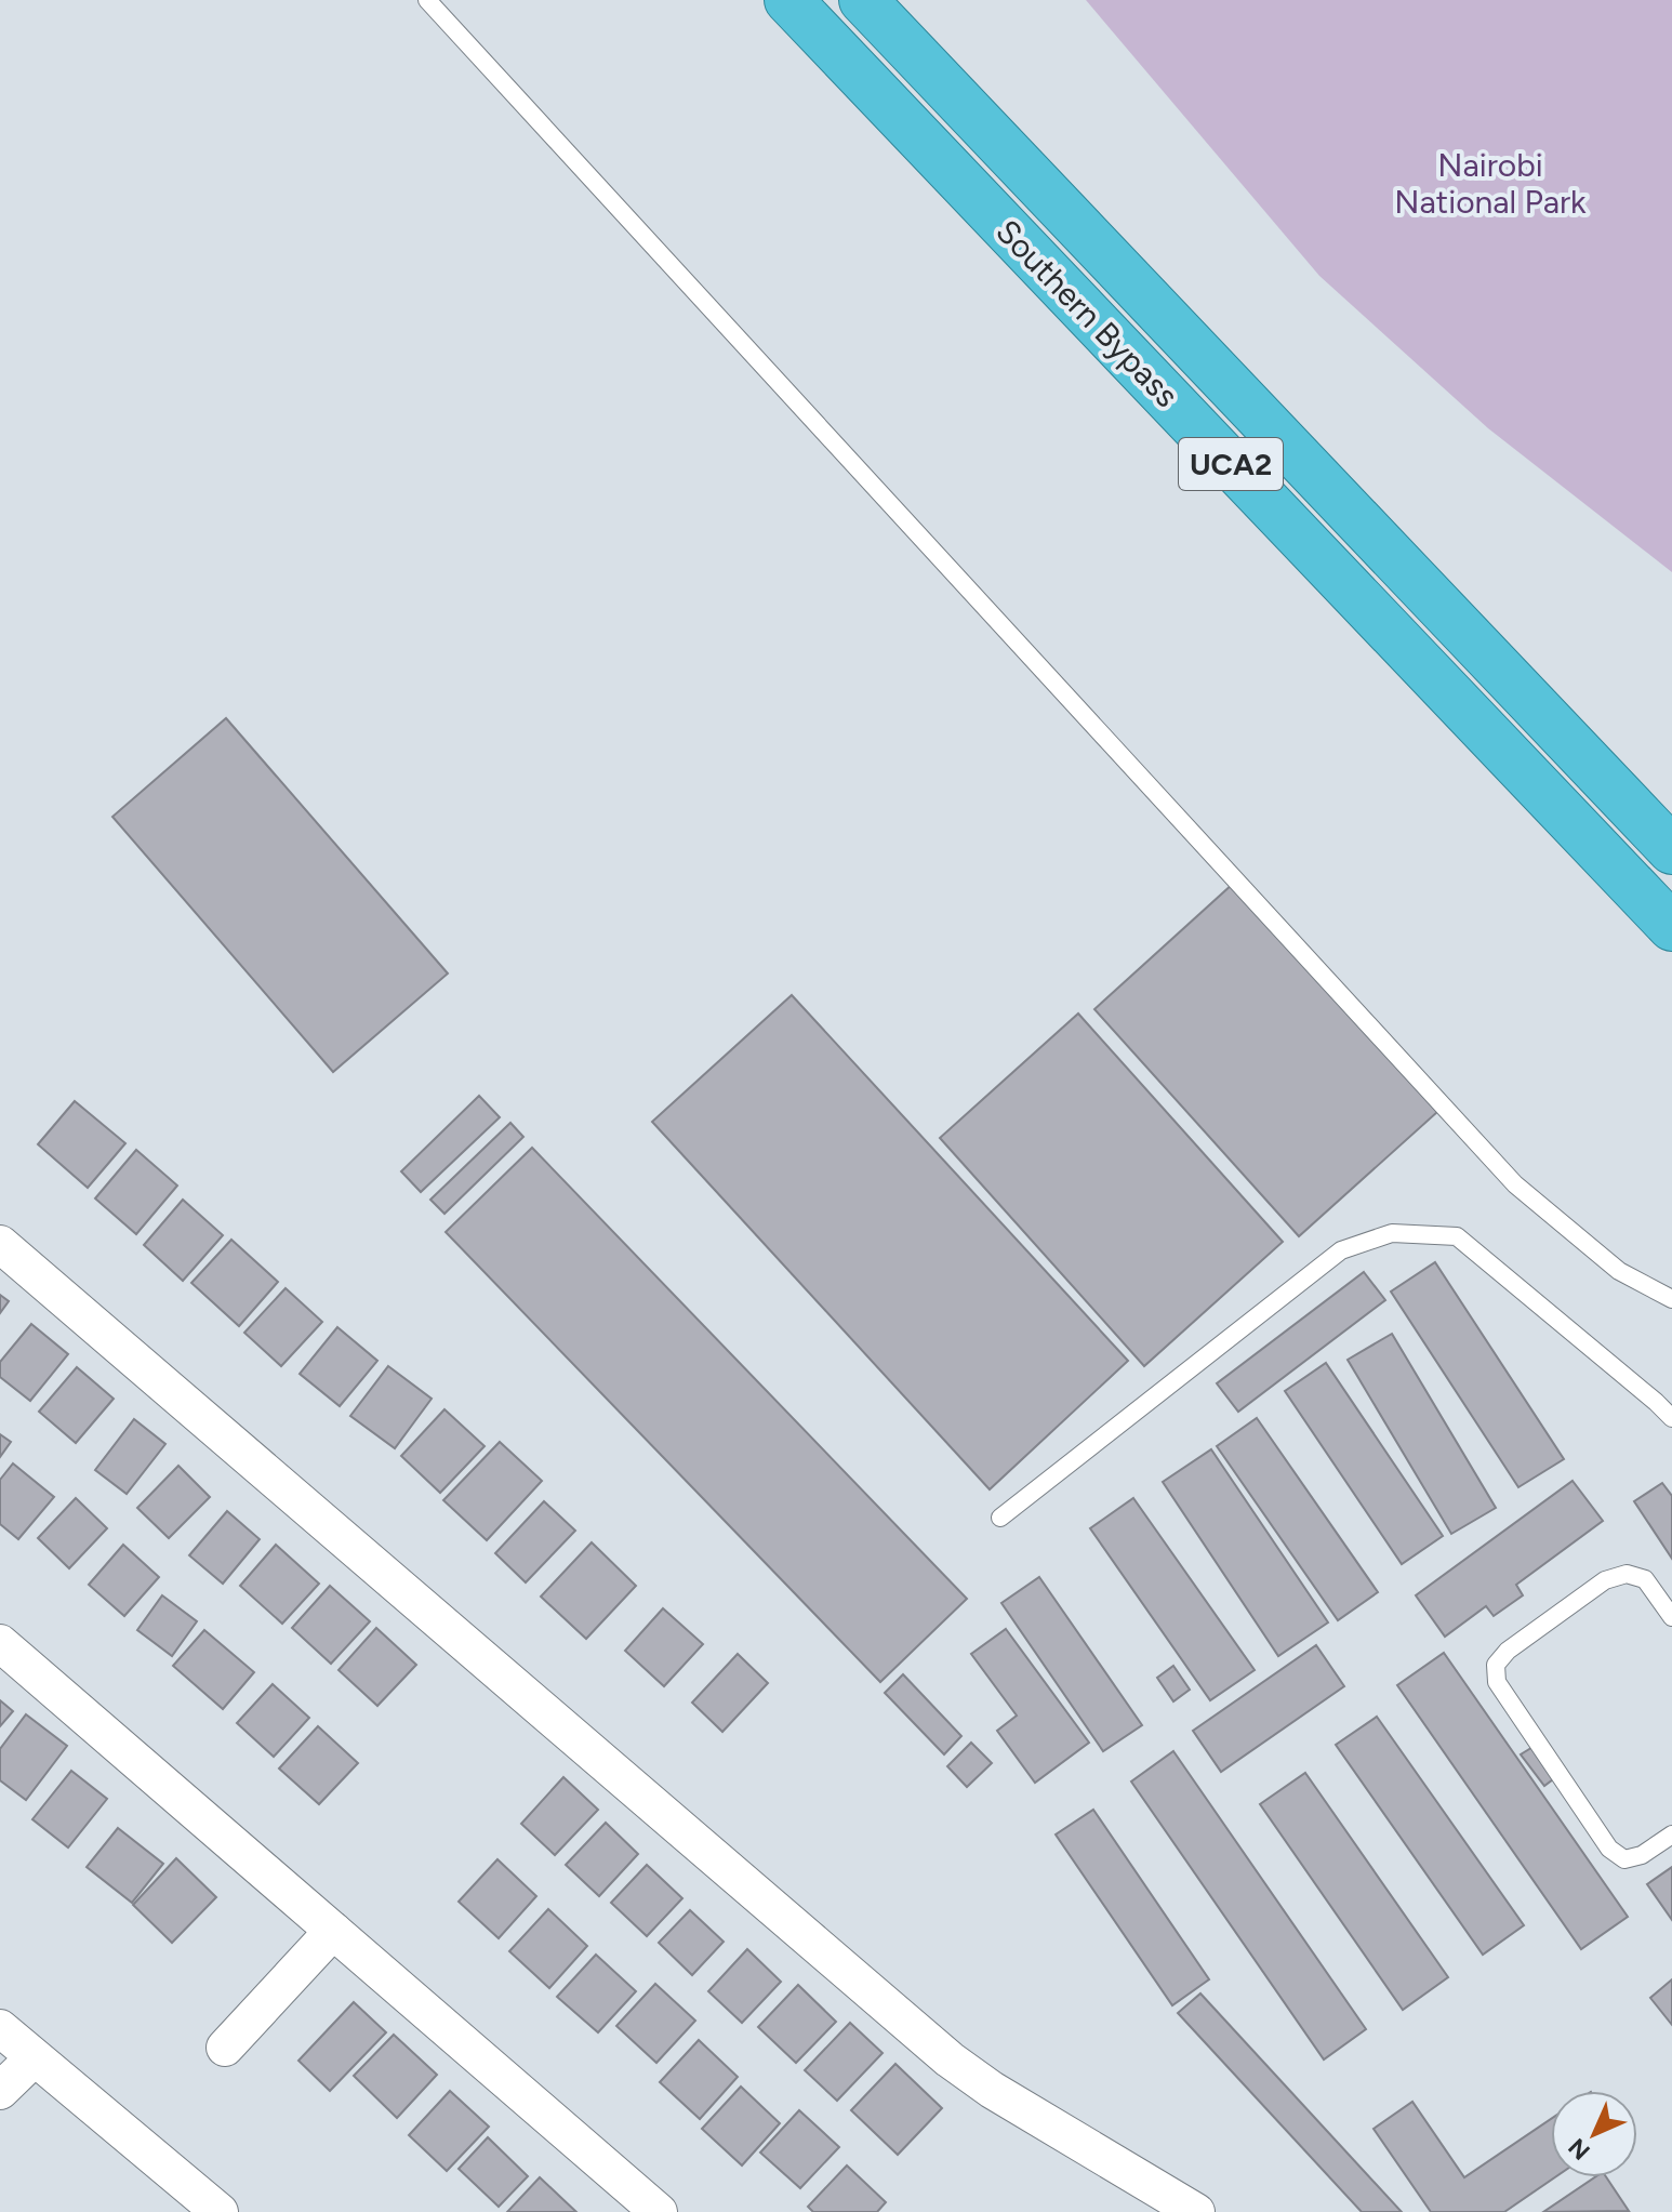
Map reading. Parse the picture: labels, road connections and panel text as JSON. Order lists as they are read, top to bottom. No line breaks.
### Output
{"streets":{"highway":["Southern Bypass","UCA2"]},"parks":["Nairobi National Park"],"north":"bottom left"}
